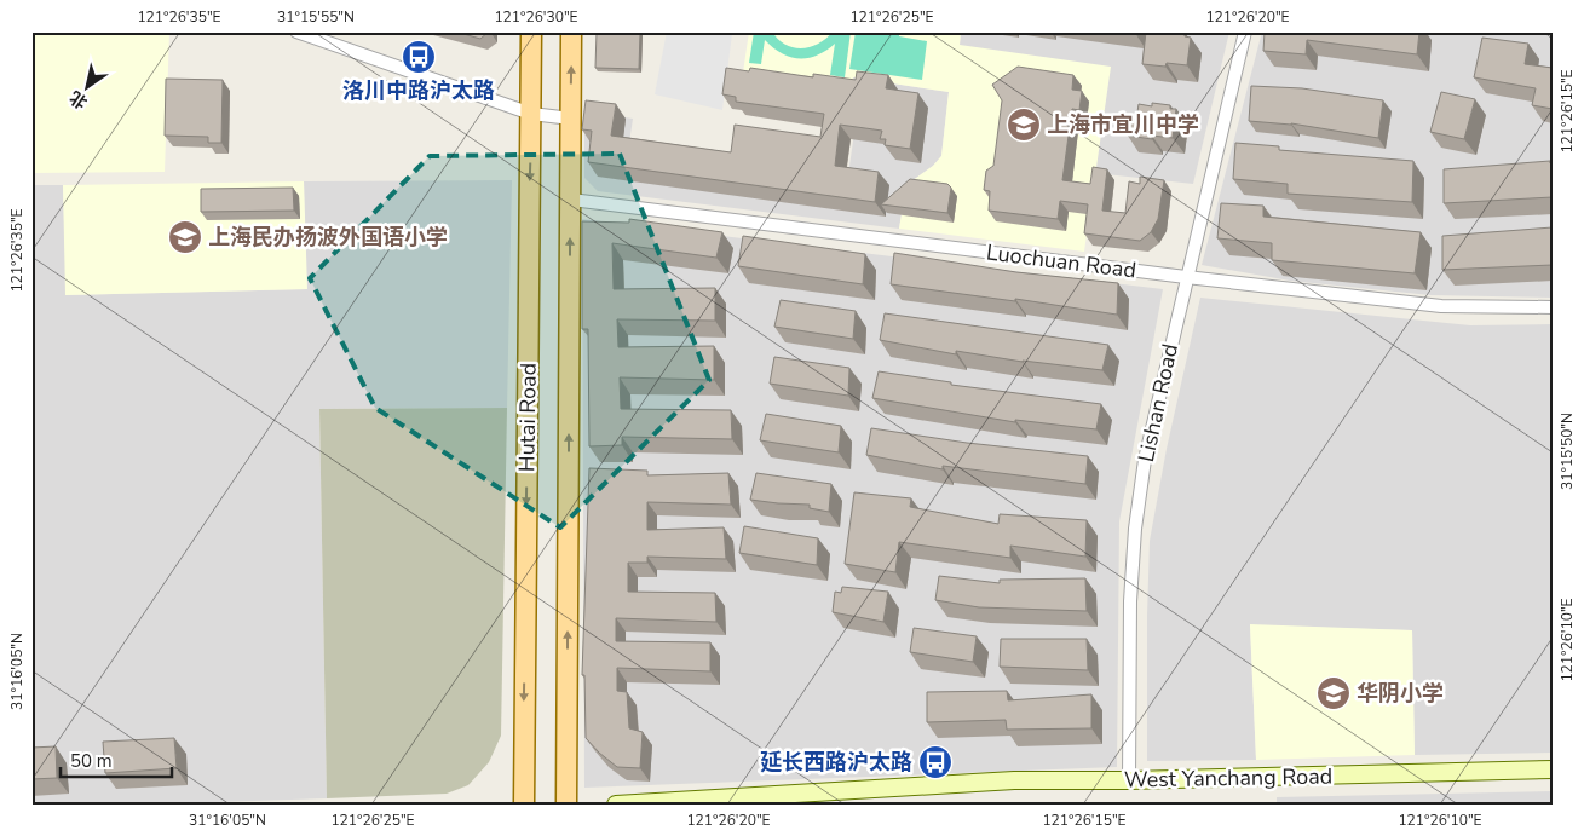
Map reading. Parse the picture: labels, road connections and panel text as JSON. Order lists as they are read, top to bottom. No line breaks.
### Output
{"streets":{"main road":["Hutai Road"],"street":["Luochuan Road","Lishan Road","West Yanchang Road"]},"crossings":[["Luochuan Road","Lishan Road"],["Luochuan Road","Hutai Road"],["Lishan Road","West Yanchang Road"]],"places":{"bus stop":["洛川中路沪太路","延长西路沪太路"],"school or university":["上海市宜川中学","上海民办扬波外国语小学","华阴小学"]},"scale_bar":"50 m","north":"bottom left","coordinates":["121°26'35\"E","31°15'55\"N","121°26'30\"E","121°26'25\"E","121°26'20\"E","121°26'15\"E","31°15'50\"N","121°26'10\"E","31°16'05\"N"]}
